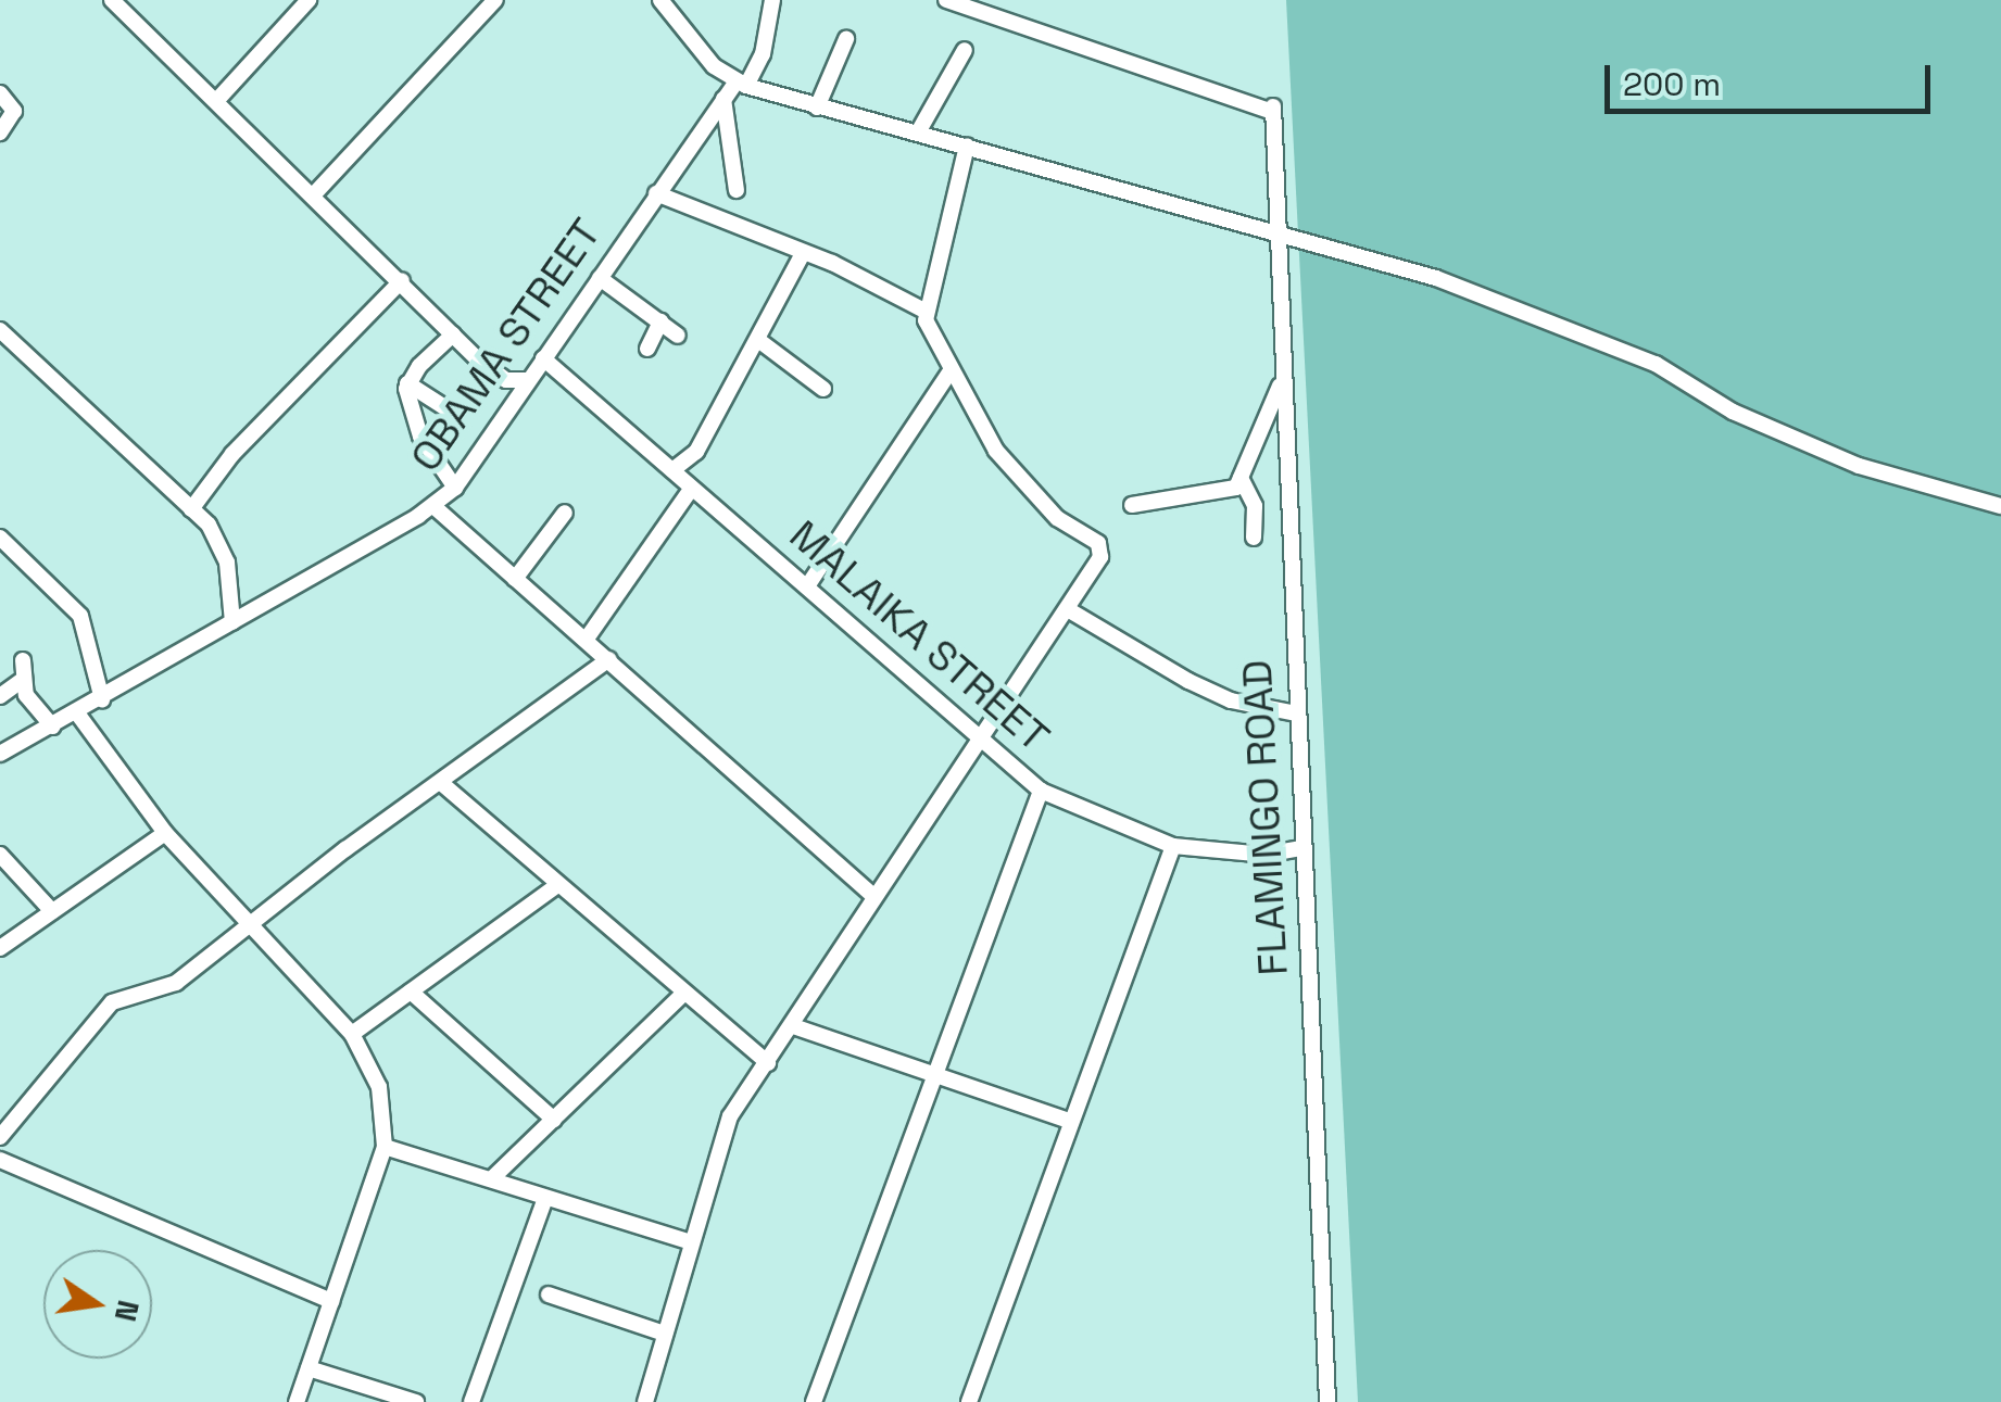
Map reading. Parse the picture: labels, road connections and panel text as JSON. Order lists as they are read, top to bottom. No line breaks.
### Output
{"streets":{"street":["OBAMA STREET","MALAIKA STREET","FLAMINGO ROAD"]},"crossings":[["OBAMA STREET","MALAIKA STREET"],["MALAIKA STREET","FLAMINGO ROAD"]],"scale_bar":"200 m","north":"right"}
